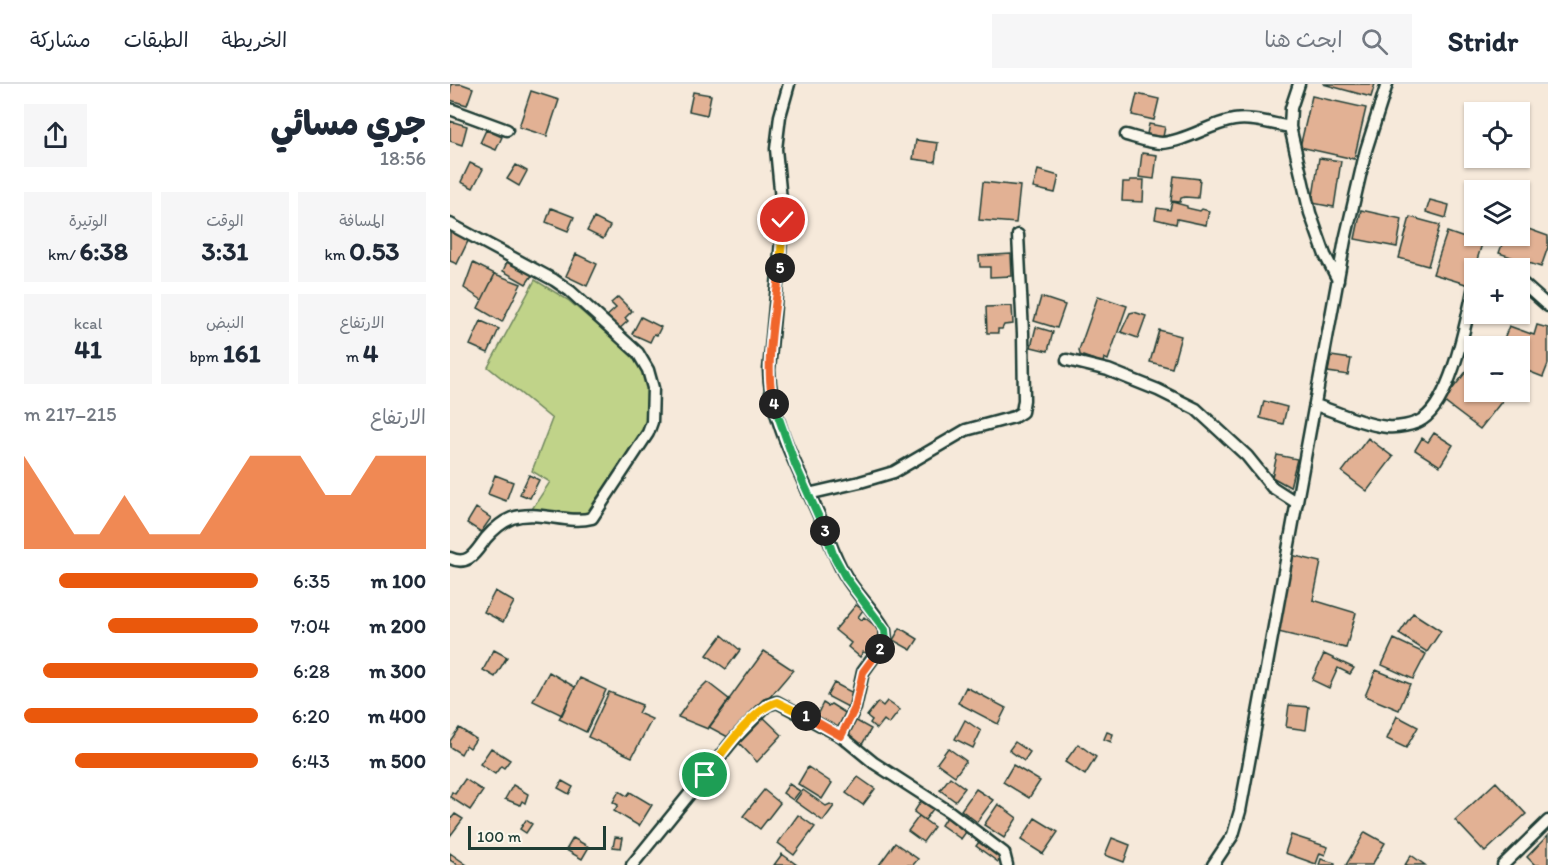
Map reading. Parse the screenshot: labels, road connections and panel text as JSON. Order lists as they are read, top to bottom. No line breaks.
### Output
{"scale_bar":"100 m","page":{"header":"Stridr","search":"ابحث هنا","nav":["الخريطة","الطبقات","مشاركة"],"heading":["جري مسائي","18:56"],"map_buttons":["+","−"],"stats":[["المسافة","0.53 km"],["الوقت","3:31"],["الوتيرة","6:38 /km"],["الارتفاع","4 m"],["النبض","161 bpm"],["kcal","41"]],"pins":["5","4","3","2","1"],"chart":["الارتفاع","215–217 m"],"list":[{"name":"100 m","note":"6:35"},{"name":"200 m","note":"7:04"},{"name":"300 m","note":"6:28"},{"name":"400 m","note":"6:20"},{"name":"500 m","note":"6:43"}],"scale":"100 m"}}
